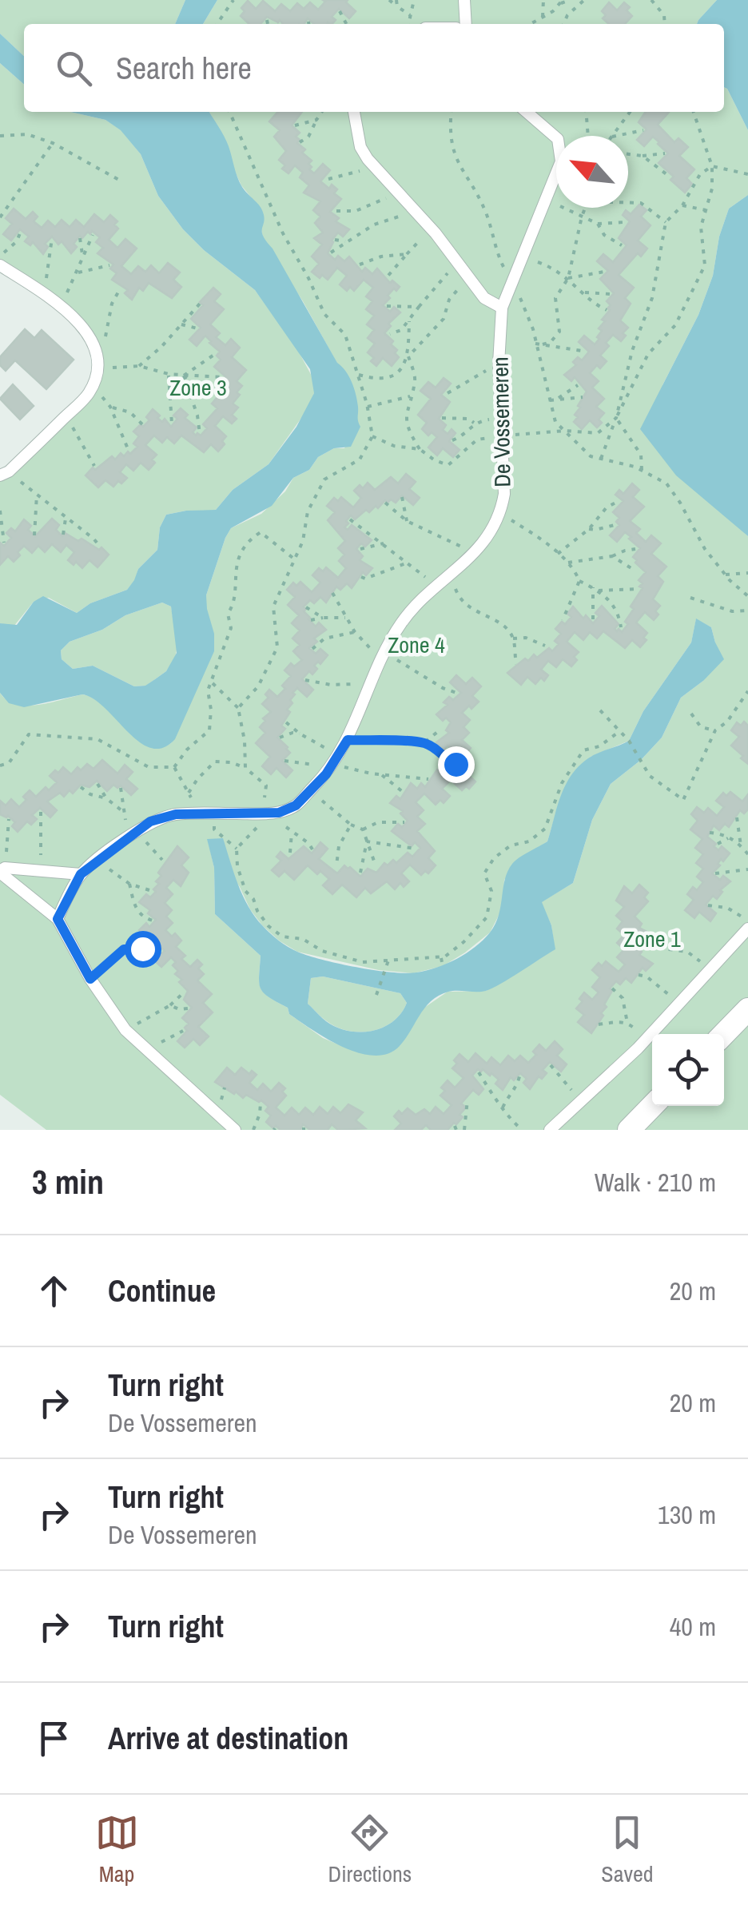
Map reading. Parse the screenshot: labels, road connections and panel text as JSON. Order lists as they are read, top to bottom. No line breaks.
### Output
{"streets":{"lane":["De Vossemeren"]},"parks":["Zone 3","Zone 4","Zone 1"],"north":"top left","page":{"search":"Search here","heading":["3 min","Walk · 210 m"],"list":[["Continue","20 m"],["Turn right","De Vossemeren","20 m"],["Turn right","De Vossemeren","130 m"],["Turn right","40 m"],"Arrive at destination"],"nav":["Map","Directions","Saved"]}}
